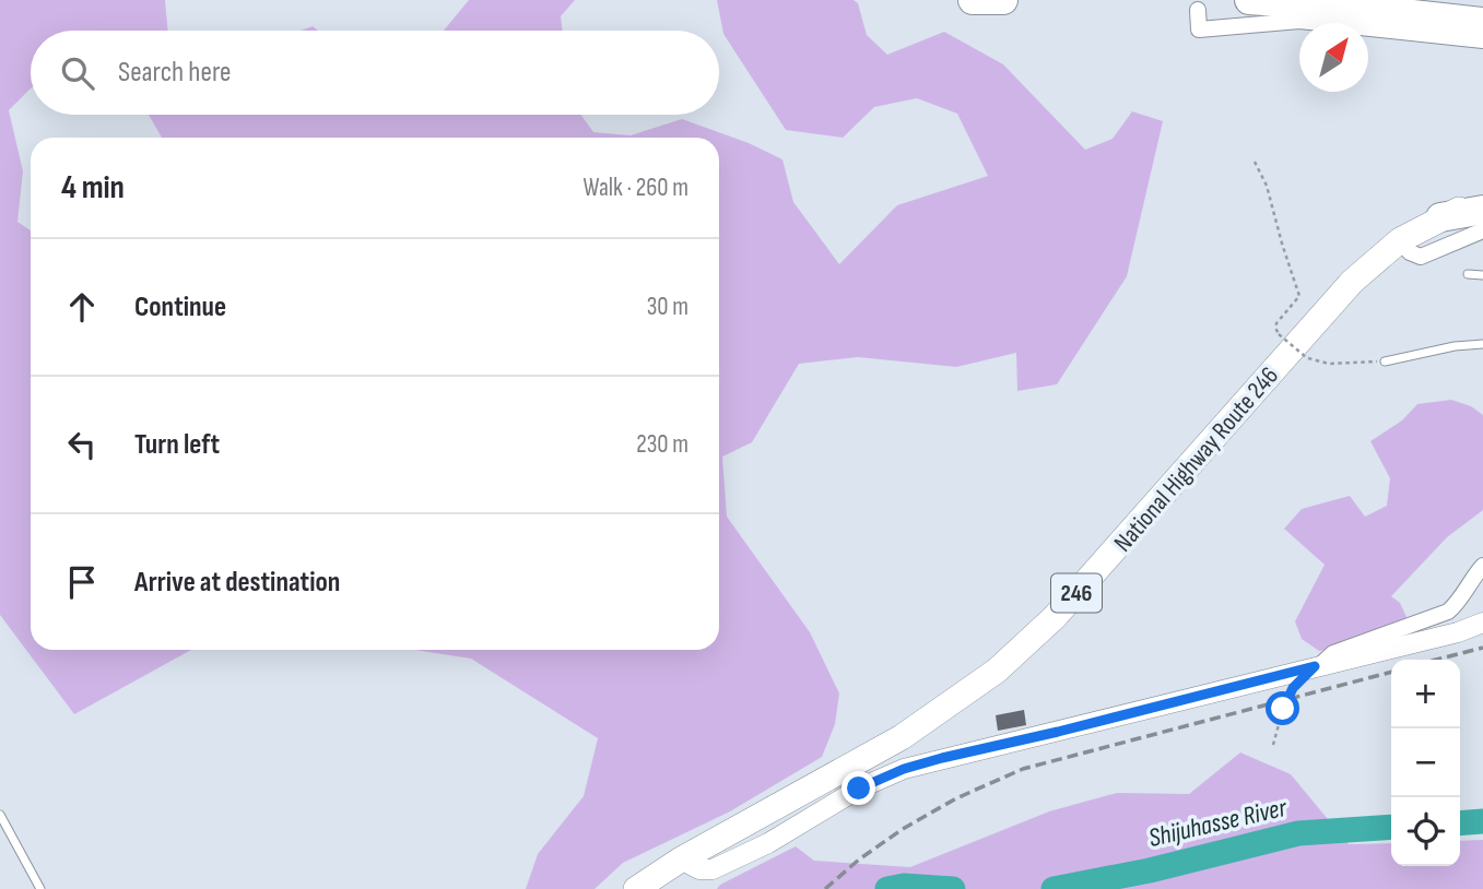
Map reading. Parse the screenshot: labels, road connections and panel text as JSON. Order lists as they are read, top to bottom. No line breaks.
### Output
{"streets":{"highway":["National Highway Route 246","246"]},"water":["Shijuhasse River"],"north":"top right","page":{"search":"Search here","heading":["4 min","Walk · 260 m"],"list":[["Continue","30 m"],["Turn left","230 m"],"Arrive at destination"],"map_buttons":["+","−"]}}
